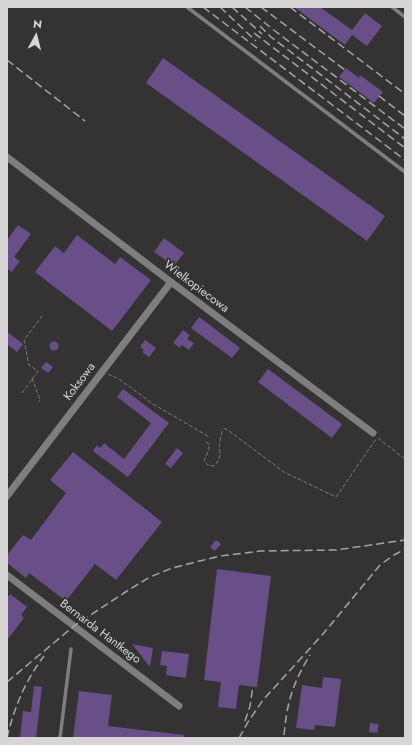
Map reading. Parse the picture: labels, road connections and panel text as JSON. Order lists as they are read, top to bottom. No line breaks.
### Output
{"streets":{"street":["Wielkopiecowa","Koksowa","Bernarda Hantkego"]},"crossings":[["Wielkopiecowa","Koksowa"]],"north":"top"}
